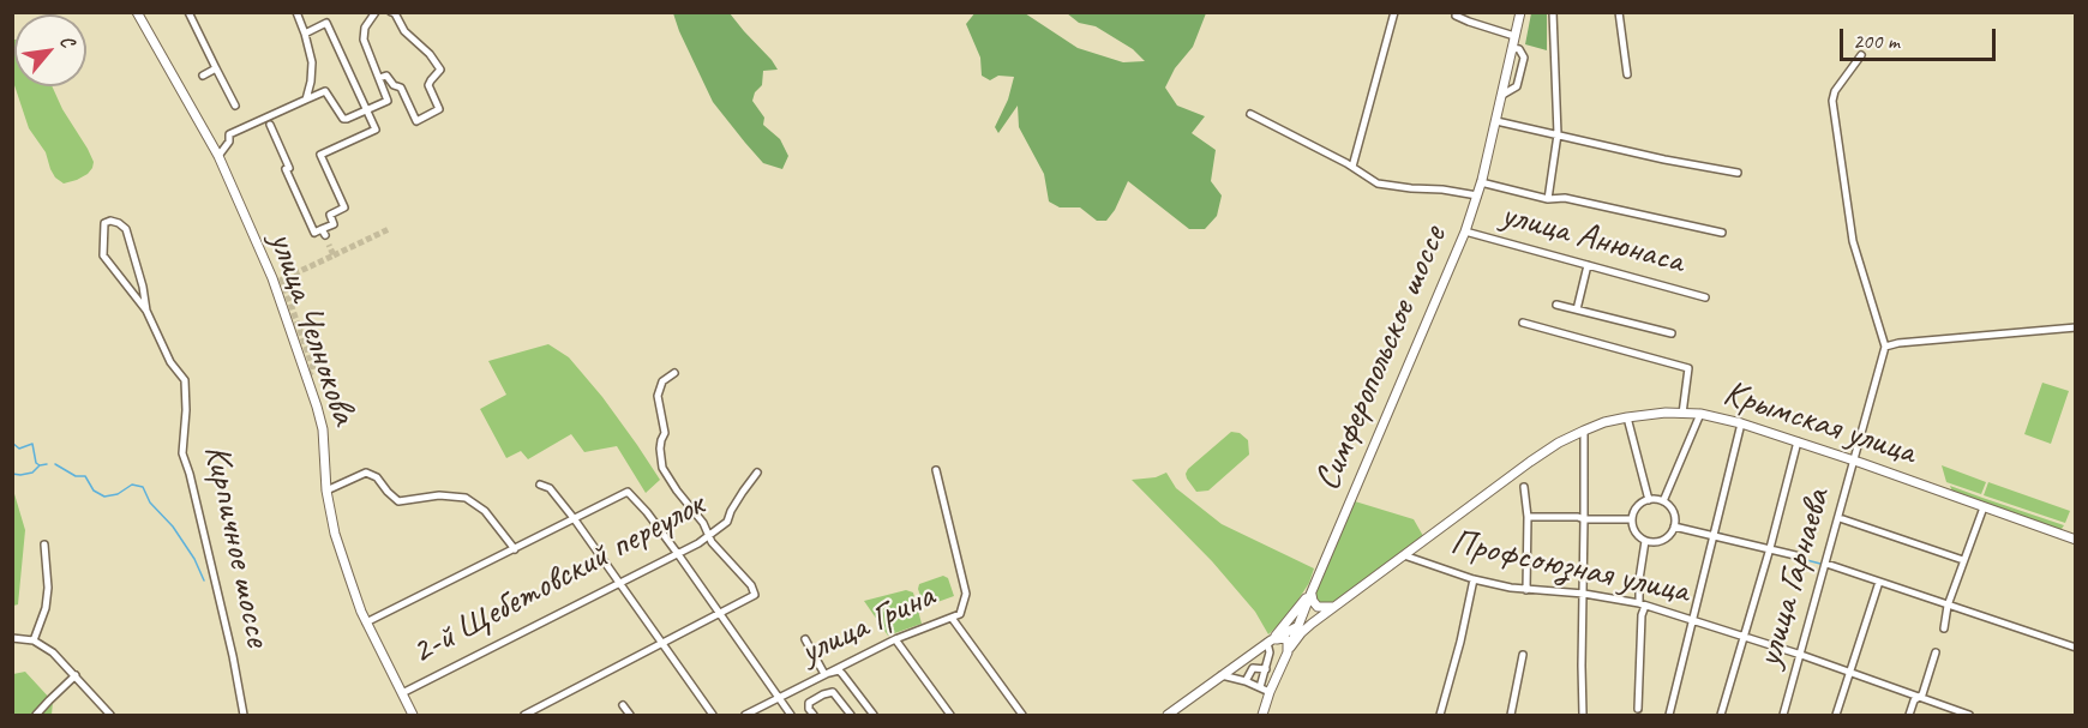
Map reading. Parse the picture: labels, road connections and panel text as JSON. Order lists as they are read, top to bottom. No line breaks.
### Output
{"streets":{"main road":["улица Челнокова","Симферопольское шоссе","Крымская улица"],"street":["улица Анюнаса","Кирпичное шоссе","Профсоюзная улица","улица Гарнаева","2-й Щебетовский переулок","улица Грина"]},"crossings":[["улица Анюнаса","Симферопольское шоссе"],["улица Челнокова","2-й Щебетовский переулок"],["Симферопольское шоссе","Крымская улица"],["Крымская улица","Профсоюзная улица"],["Крымская улица","улица Гарнаева"],["Профсоюзная улица","улица Гарнаева"]],"scale_bar":"200 m","north":"top right"}
